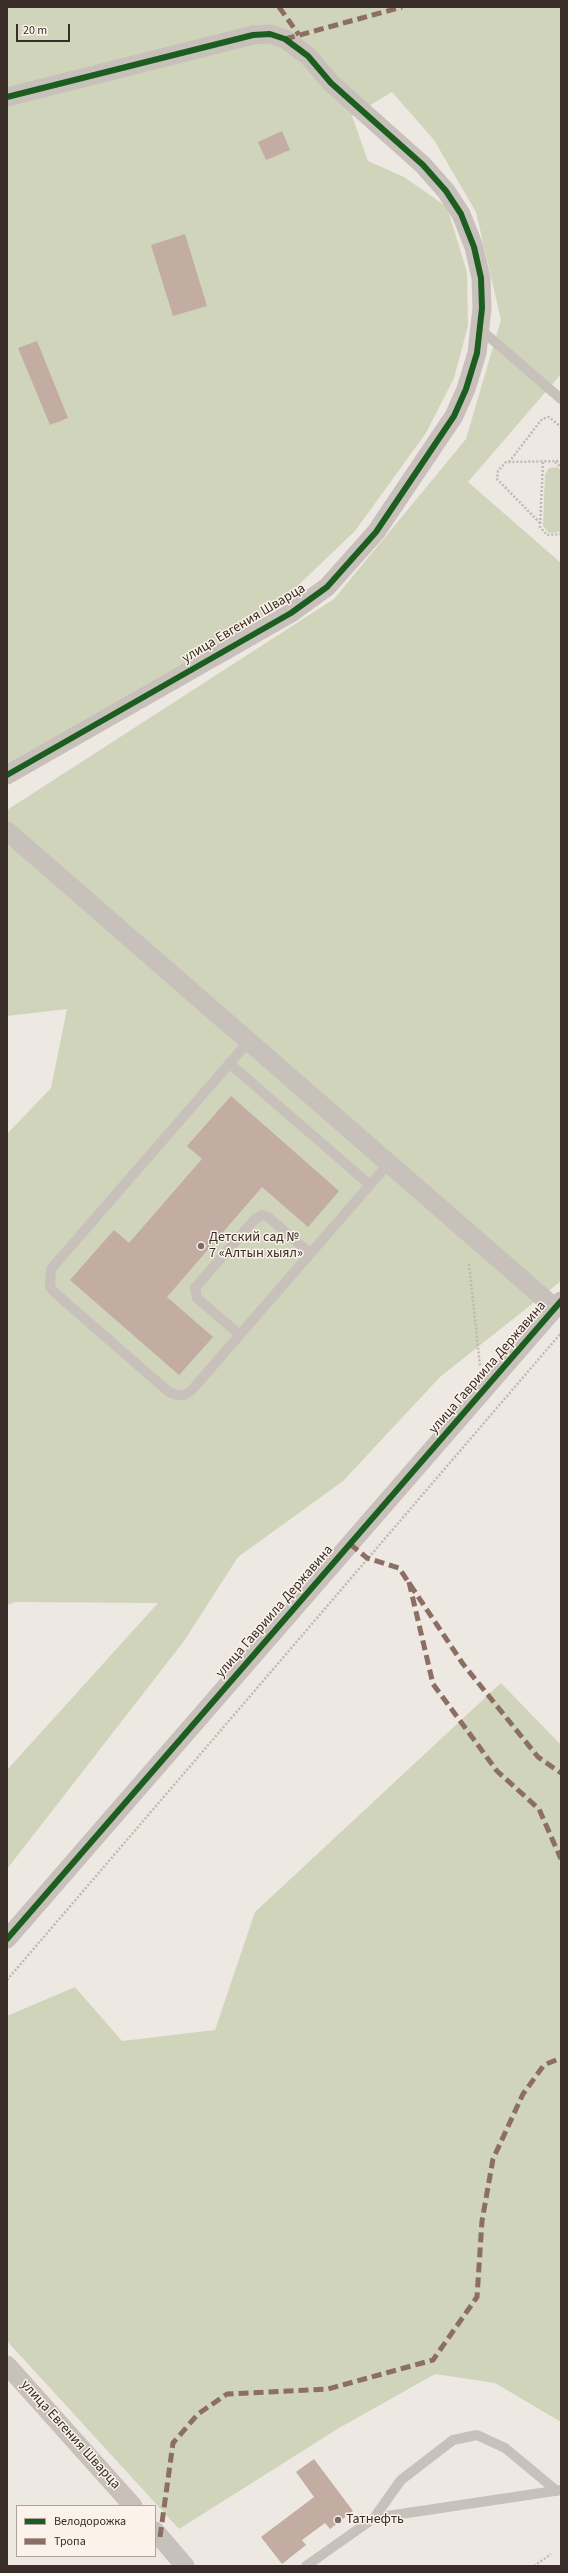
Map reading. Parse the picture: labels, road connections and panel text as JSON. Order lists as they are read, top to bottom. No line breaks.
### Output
{"streets":{"street":["улица Евгения Шварца","улица Гавриила Державина"]},"places":["Детский сад № 7 «Алтын хыял»","Татнефть"],"legend":["Велодорожка","Тропа"],"scale_bar":"20 m"}
